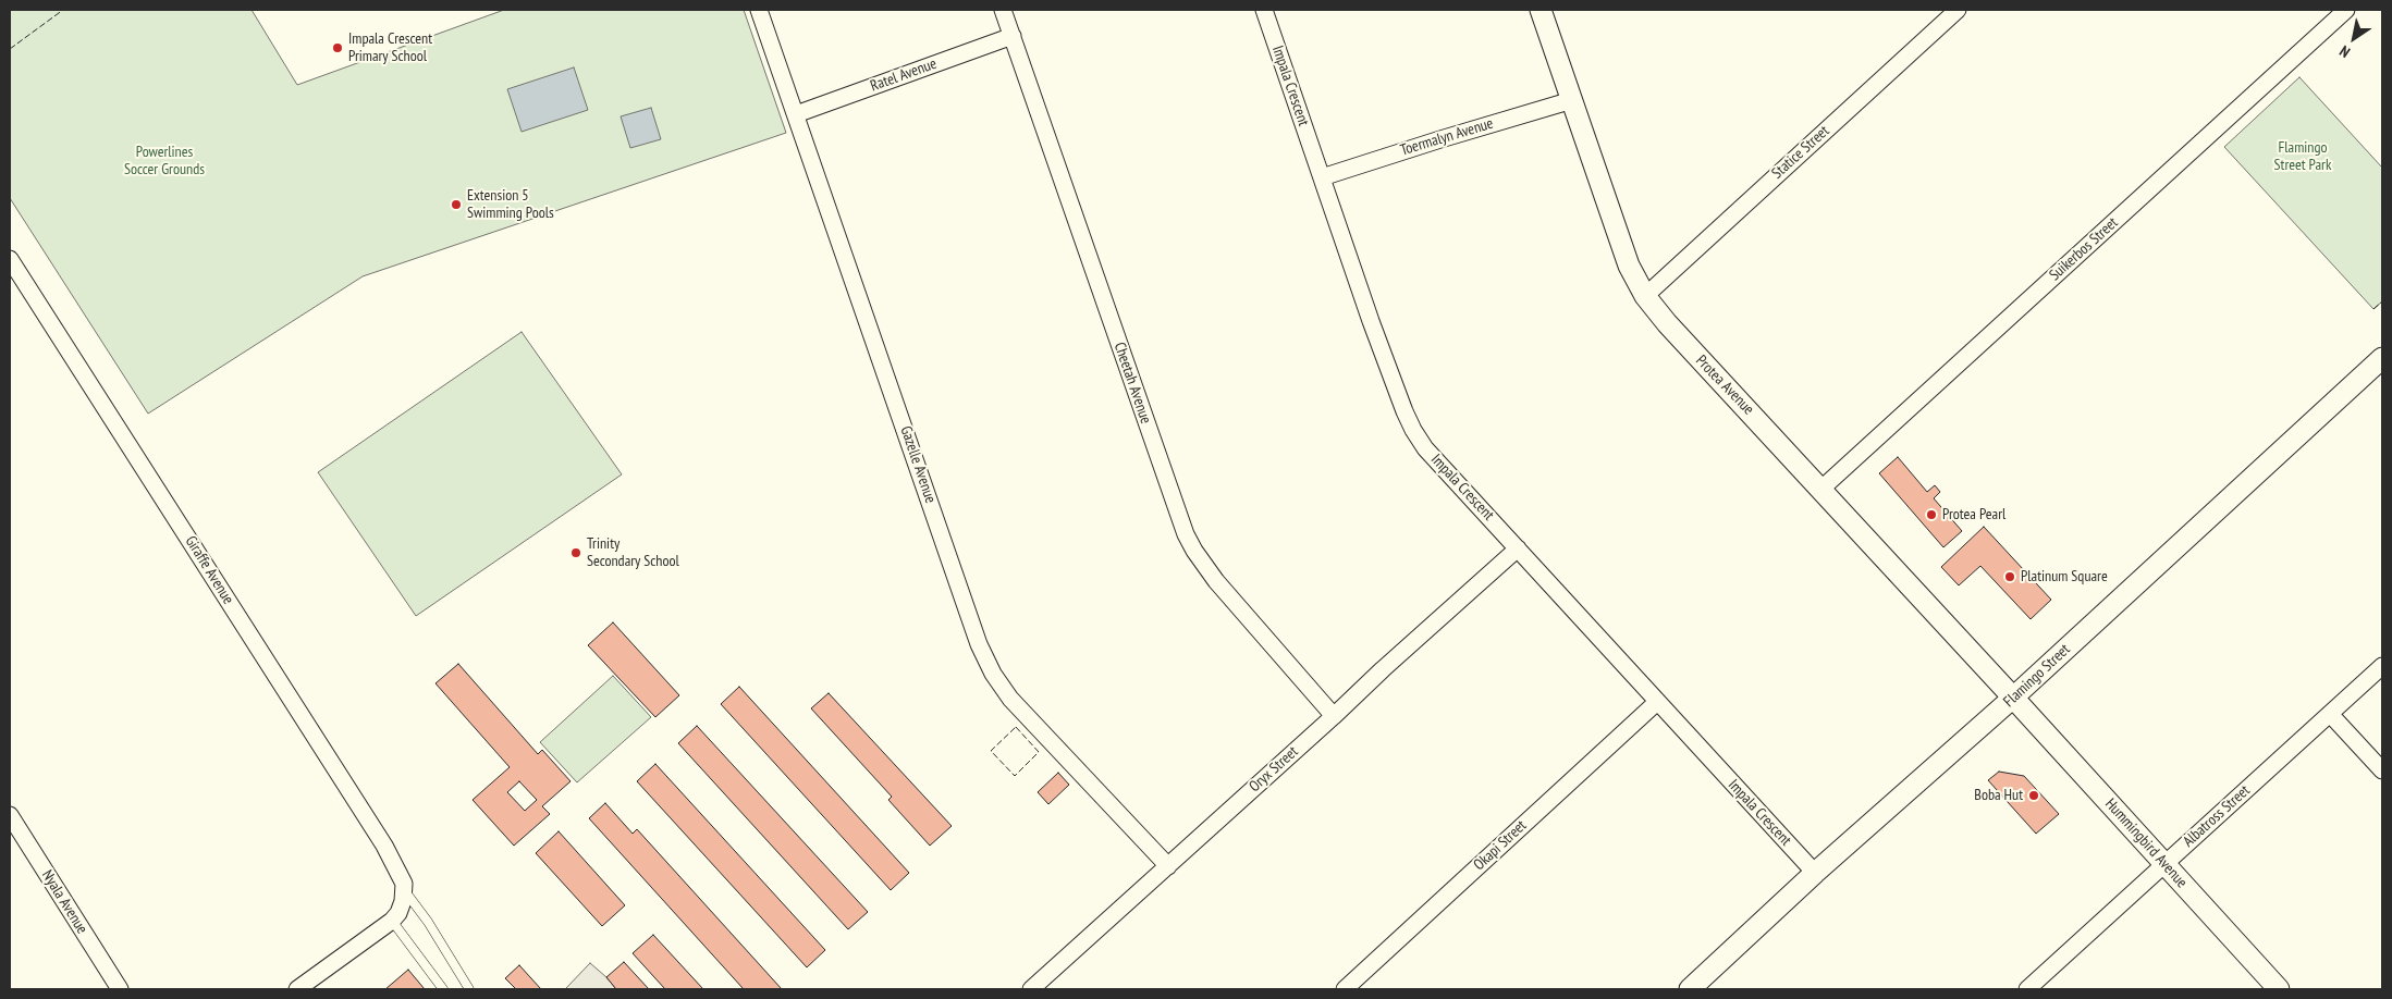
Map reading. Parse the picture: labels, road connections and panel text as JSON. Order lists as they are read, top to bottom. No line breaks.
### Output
{"streets":{"street":["Ratel Avenue","Impala Crescent","Toermalyn Avenue","Statice Street","Suikerbos Street","Cheetah Avenue","Protea Avenue","Gazelle Avenue","Giraffe Avenue","Flamingo Street","Oryx Street","Albatross Street","Hummingbird Avenue","Okapi Street","Nyala Avenue"]},"crossings":[["Ratel Avenue","Cheetah Avenue"],["Ratel Avenue","Gazelle Avenue"],["Impala Crescent","Toermalyn Avenue"],["Impala Crescent","Flamingo Street"],["Impala Crescent","Oryx Street"],["Impala Crescent","Okapi Street"],["Toermalyn Avenue","Protea Avenue"],["Statice Street","Protea Avenue"],["Suikerbos Street","Protea Avenue"],["Cheetah Avenue","Oryx Street"],["Protea Avenue","Flamingo Street"],["Protea Avenue","Hummingbird Avenue"],["Gazelle Avenue","Oryx Street"],["Flamingo Street","Hummingbird Avenue"],["Albatross Street","Hummingbird Avenue"]],"parks":["Flamingo Street Park","Powerlines Soccer Grounds"],"places":["Impala Crescent Primary School","Extension 5 Swimming Pools","Protea Pearl","Trinity Secondary School","Platinum Square","Boba Hut"],"north":"bottom left"}
